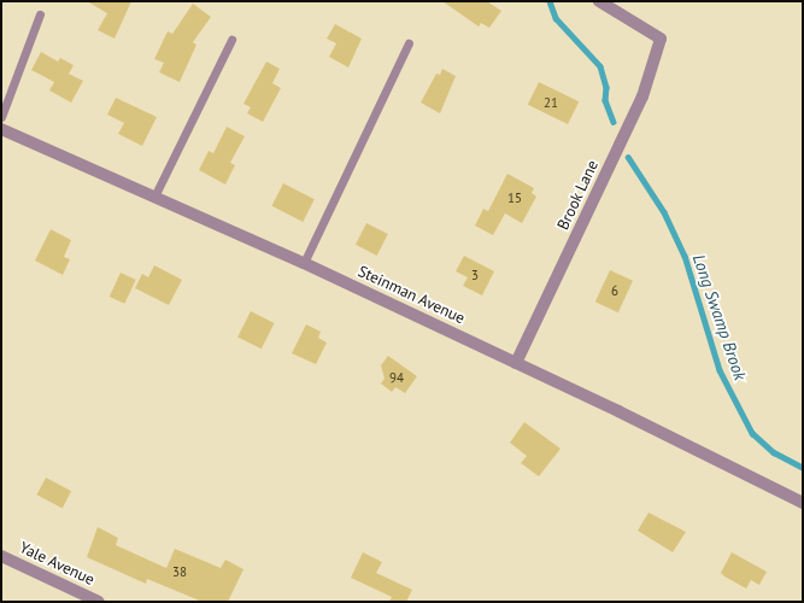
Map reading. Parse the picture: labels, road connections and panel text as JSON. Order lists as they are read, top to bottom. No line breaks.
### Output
{"streets":{"street":["Brook Lane","Steinman Avenue","Yale Avenue"]},"crossings":[["Brook Lane","Steinman Avenue"]],"water":["Long Swamp Brook"],"house_numbers":["21","15","3","6","94","38"]}
